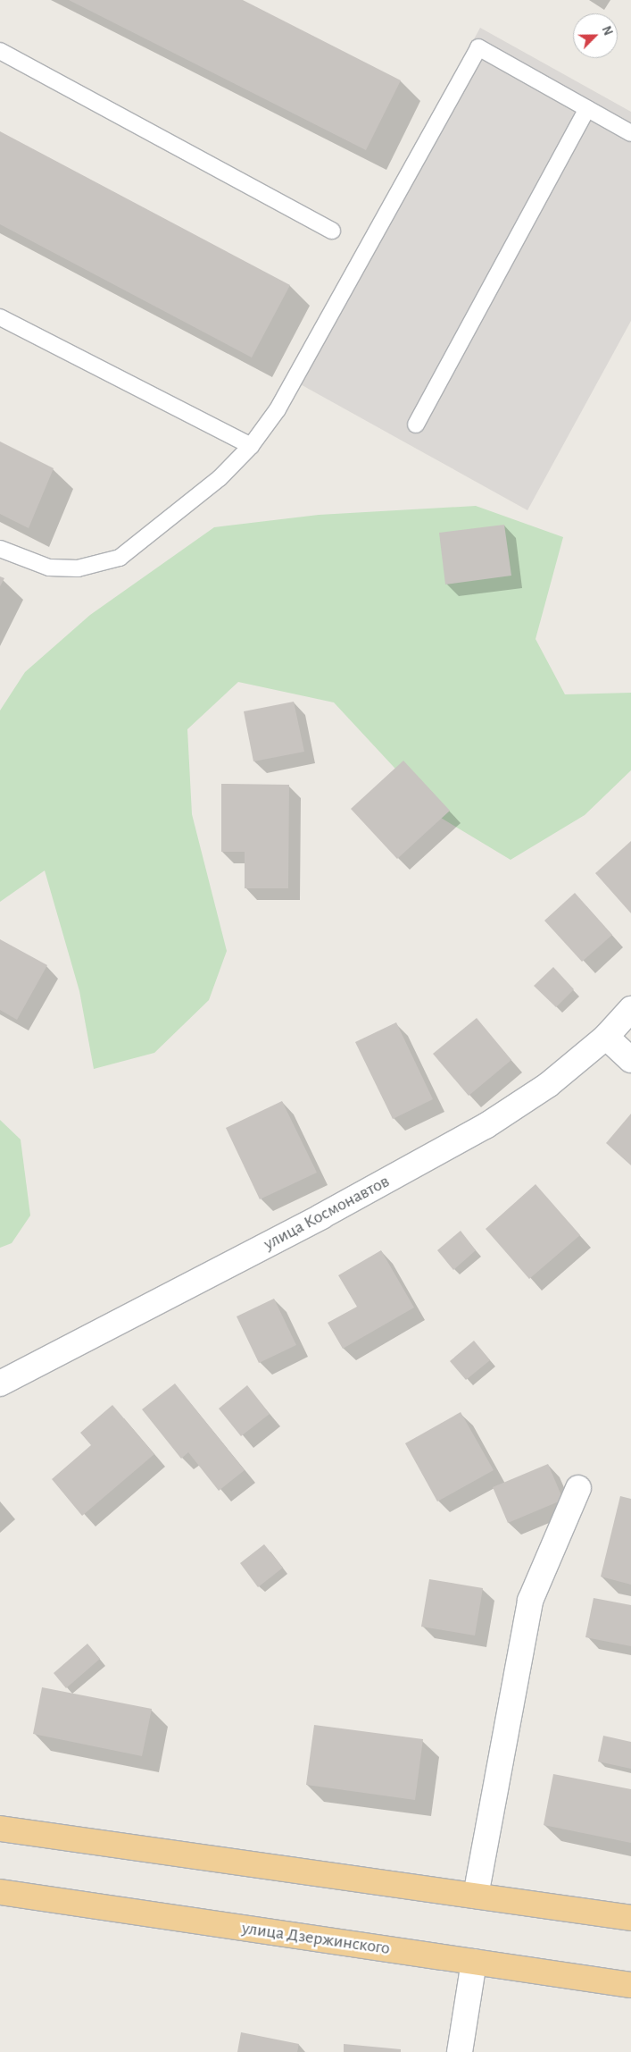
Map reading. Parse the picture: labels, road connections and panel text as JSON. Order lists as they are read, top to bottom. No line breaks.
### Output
{"streets":{"highway":["улица Дзержинского"],"street":["улица Космонавтов"]},"north":"top right"}
